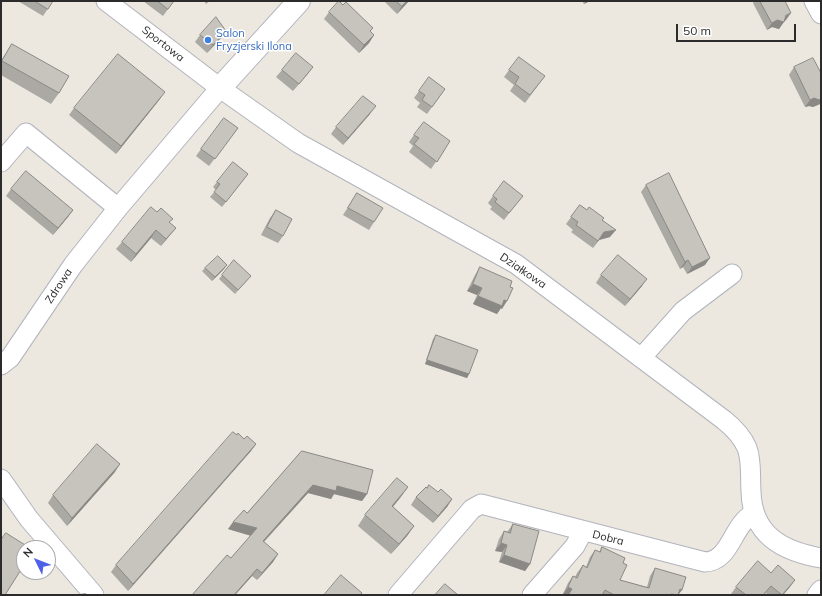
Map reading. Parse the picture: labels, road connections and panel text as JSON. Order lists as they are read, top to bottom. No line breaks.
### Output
{"streets":{"street":["Sportowa","Działkowa","Zdrowa","Dobra"]},"crossings":[["Sportowa","Działkowa"],["Sportowa","Zdrowa"],["Działkowa","Zdrowa"],["Działkowa","Dobra"]],"places":["Salon Fryzjerski Ilona"],"scale_bar":"50 m","north":"top left"}
